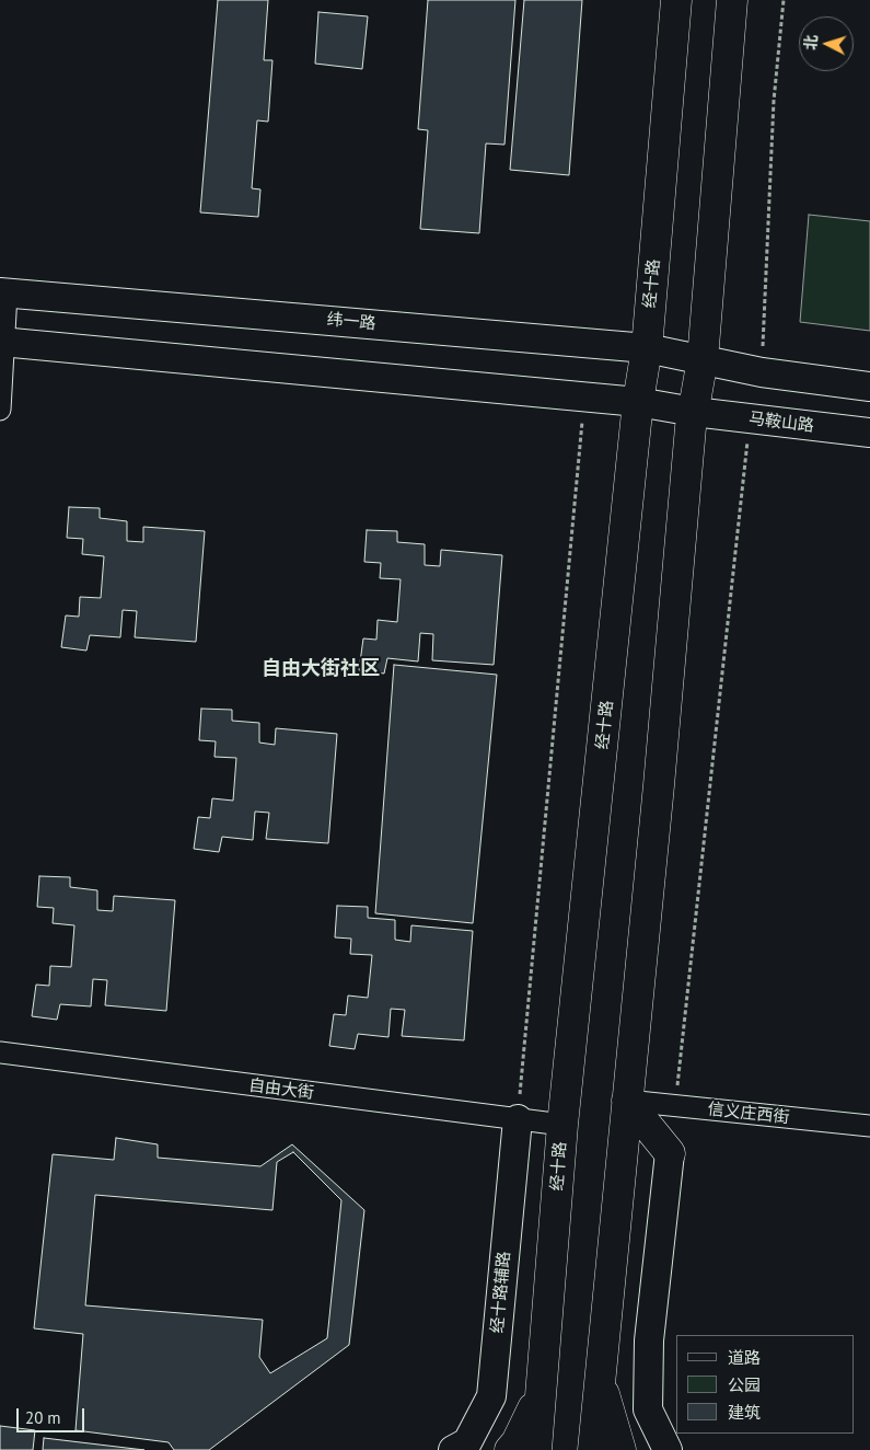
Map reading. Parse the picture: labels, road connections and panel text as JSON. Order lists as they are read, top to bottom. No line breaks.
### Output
{"streets":{"highway":["经十路"],"main road":["纬一路","马鞍山路","经十路辅路"],"street":["自由大街","信义庄西街"]},"crossings":[["经十路","纬一路"],["经十路","自由大街"],["自由大街","经十路辅路"]],"districts":["自由大街社区"],"legend":["道路","公园","建筑"],"scale_bar":"20 m","north":"left"}
